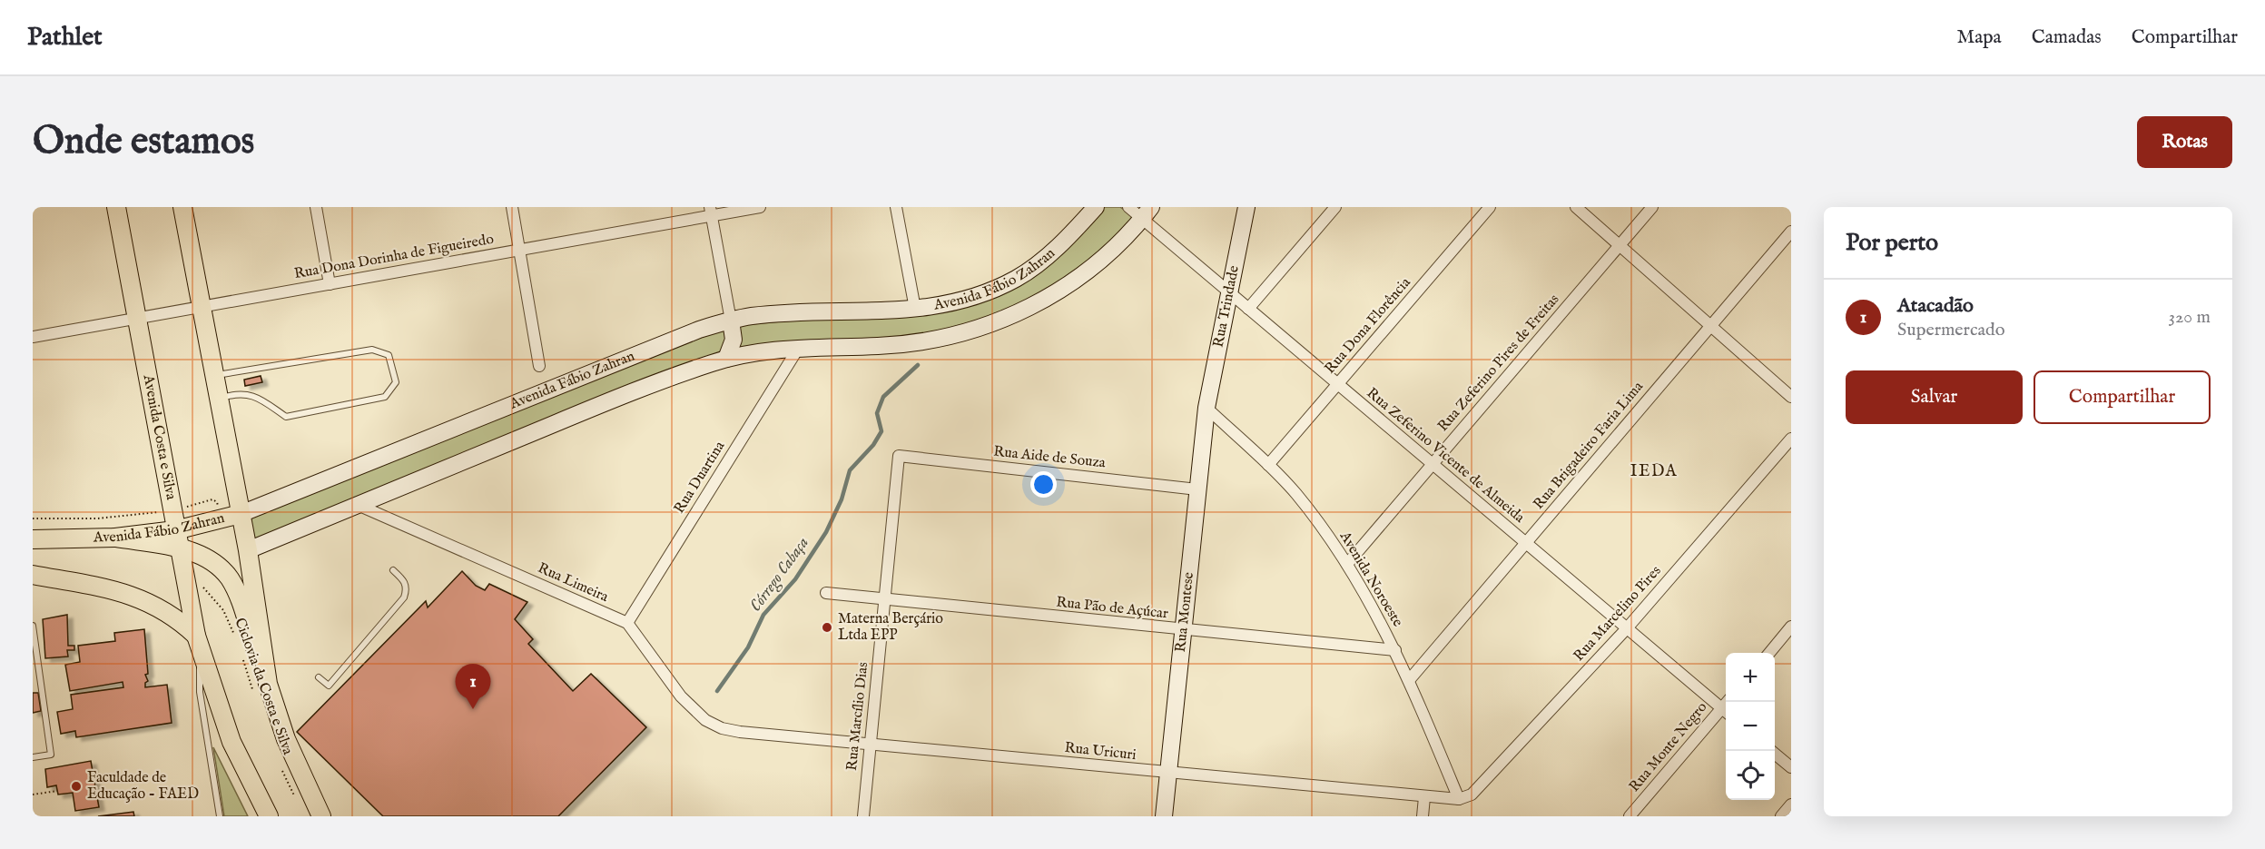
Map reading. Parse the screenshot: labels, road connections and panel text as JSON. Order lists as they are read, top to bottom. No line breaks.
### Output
{"streets":{"main road":["Avenida Fábio Zahran","Rua Trindade","Avenida Costa e Silva","Rua Montese"],"street":["Rua Dona Dorinha de Figueiredo","Rua Dona Florência","Rua Zeferino Pires de Freitas","Rua Brigadeiro Faria Lima","Rua Zeferino Vicente de Almeida","Rua Aide de Souza","Rua Duartina","Avenida Noroeste","Rua Limeira","Rua Pão de Açúcar","Rua Marcelino Pires","Rua Marcílio Dias","Rua Monte Negro","Rua Uricuri"],"path":["Ciclovia da Costa e Silva"]},"crossings":[["Rua Dona Dorinha de Figueiredo","Avenida Costa e Silva"],["Avenida Fábio Zahran","Avenida Costa e Silva"],["Rua Trindade","Rua Zeferino Vicente de Almeida"],["Rua Trindade","Avenida Noroeste"],["Rua Trindade","Rua Montese"],["Rua Dona Florência","Rua Zeferino Vicente de Almeida"],["Rua Dona Florência","Avenida Noroeste"],["Rua Zeferino Pires de Freitas","Rua Zeferino Vicente de Almeida"],["Rua Zeferino Pires de Freitas","Avenida Noroeste"],["Rua Brigadeiro Faria Lima","Rua Zeferino Vicente de Almeida"],["Rua Brigadeiro Faria Lima","Avenida Noroeste"],["Rua Zeferino Vicente de Almeida","Rua Marcelino Pires"],["Rua Zeferino Vicente de Almeida","Rua Monte Negro"],["Rua Aide de Souza","Rua Montese"],["Rua Aide de Souza","Rua Marcílio Dias"],["Rua Duartina","Rua Limeira"],["Rua Duartina","Rua Uricuri"],["Avenida Noroeste","Rua Pão de Açúcar"],["Avenida Noroeste","Rua Montese"],["Avenida Noroeste","Rua Marcelino Pires"],["Avenida Noroeste","Rua Uricuri"],["Rua Limeira","Rua Uricuri"],["Rua Pão de Açúcar","Rua Montese"],["Rua Pão de Açúcar","Rua Marcílio Dias"],["Rua Montese","Rua Uricuri"],["Rua Marcelino Pires","Rua Uricuri"],["Rua Marcílio Dias","Rua Uricuri"]],"districts":["IEDA"],"water":["Córrego Cabaça"],"places":["Materna Berçário Ltda EPP","Faculdade de Educação - FAED"],"page":{"header":"Pathlet","nav":["Mapa","Camadas","Compartilhar"],"buttons":["Rotas",["Salvar","Compartilhar"]],"title":"Onde estamos","heading":"Por perto","list":[{"mark":"1","name":"Atacadão","note":"Supermercado","value":"320 m"}],"map_buttons":["+","−"],"pins":"1"}}
